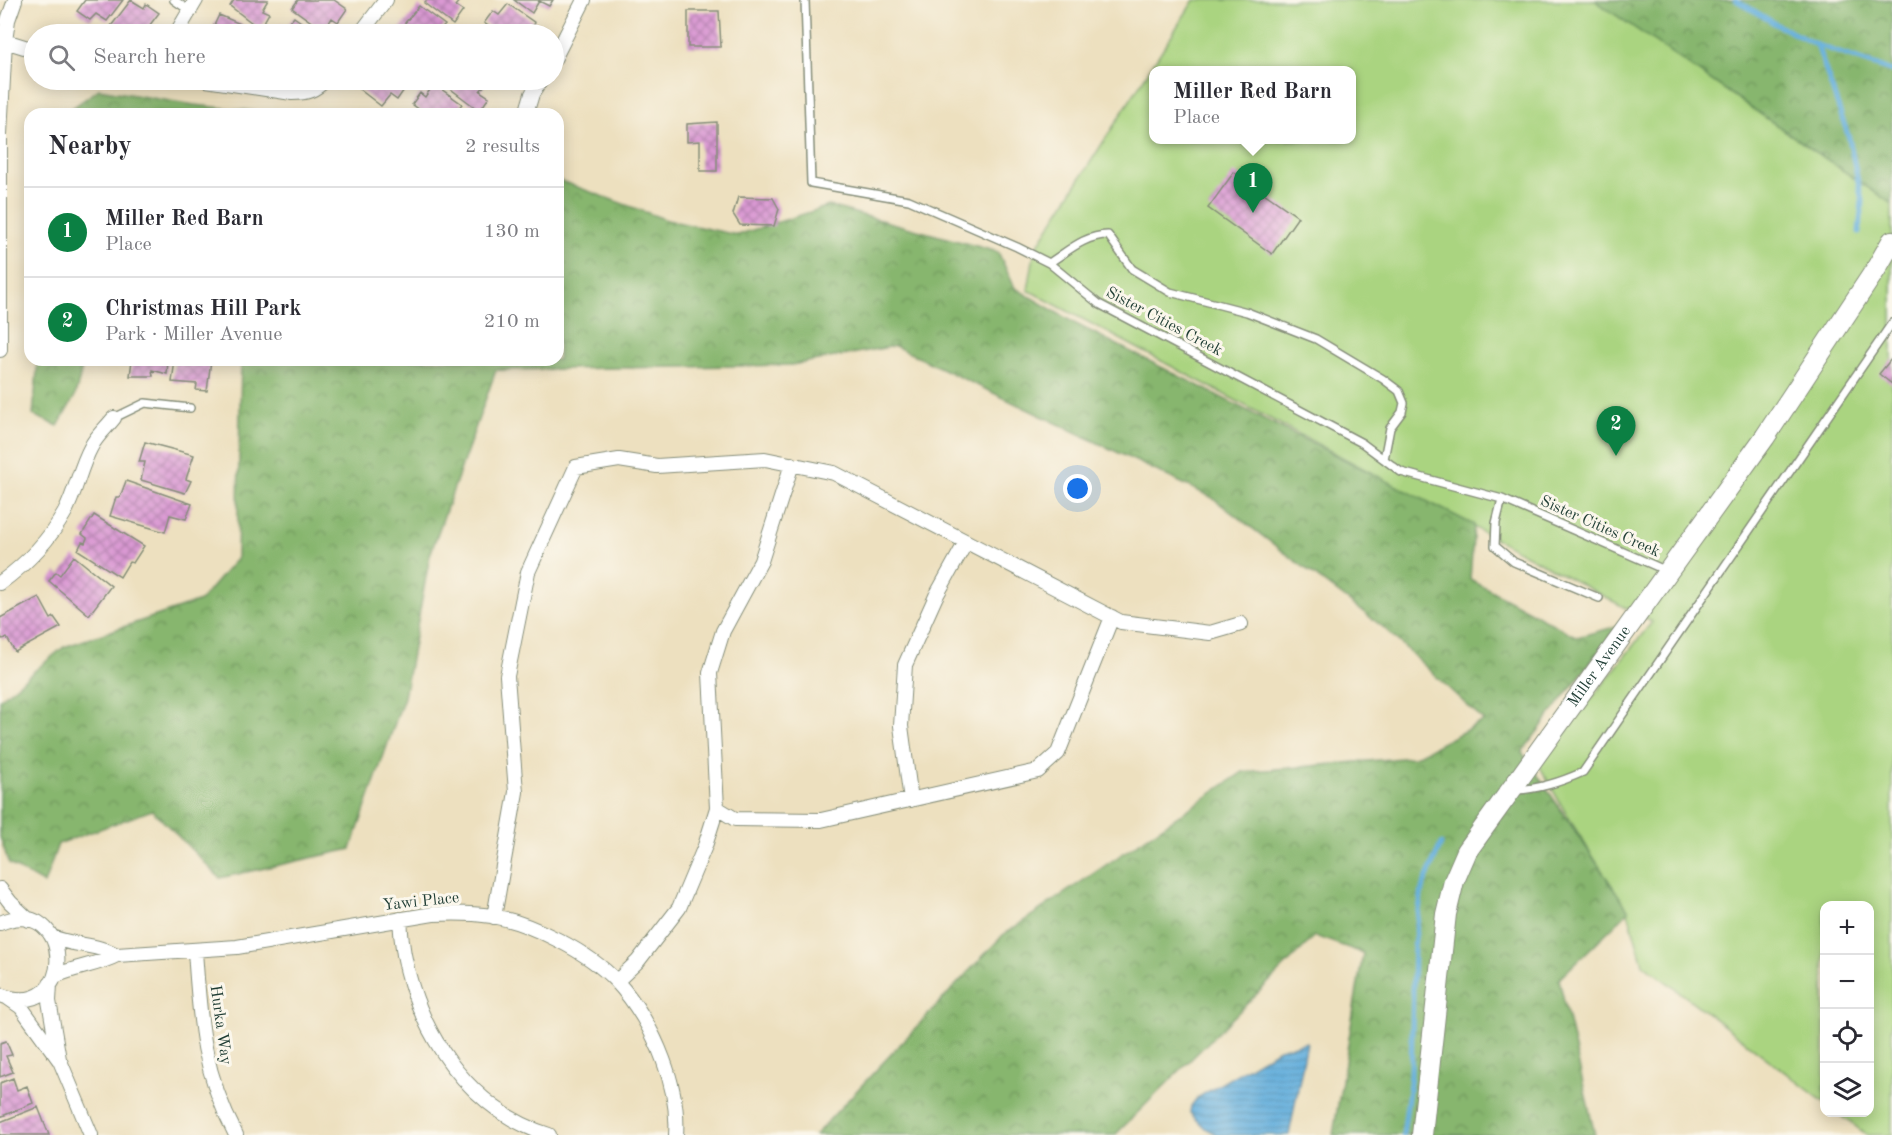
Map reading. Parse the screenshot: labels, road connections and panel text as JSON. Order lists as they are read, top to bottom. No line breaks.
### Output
{"streets":{"street":["Miller Avenue","Yawi Place","Hurka Way"],"lane":["Sister Cities Creek"]},"crossings":[["Sister Cities Creek","Miller Avenue"],["Yawi Place","Hurka Way"]],"page":{"search":"Search here","popup":["Miller Red Barn","Place"],"heading":["Nearby","2 results"],"pins":["1","2"],"list":[{"mark":"1","name":"Miller Red Barn","note":"Place","value":"130 m"},{"mark":"2","name":"Christmas Hill Park","note":"Park · Miller Avenue","value":"210 m"}],"map_buttons":["+","−"]}}
